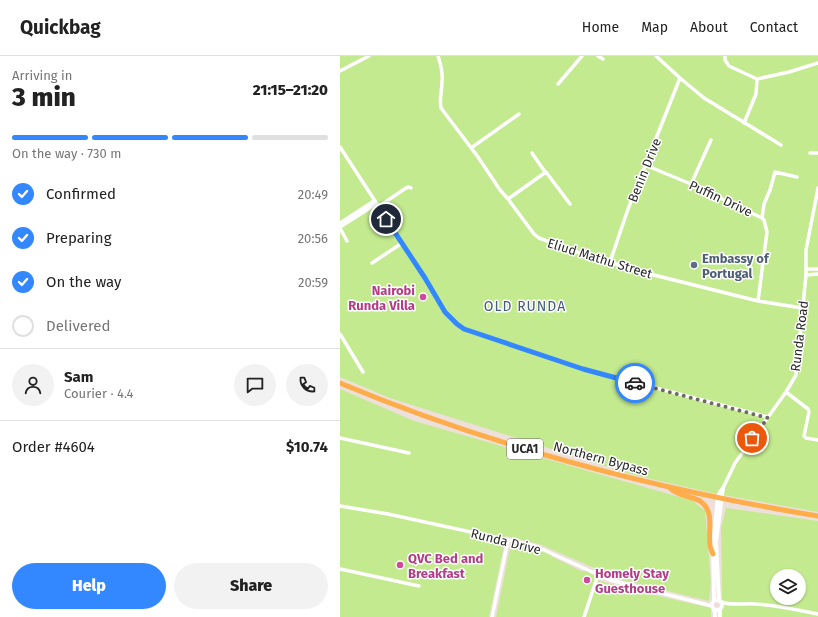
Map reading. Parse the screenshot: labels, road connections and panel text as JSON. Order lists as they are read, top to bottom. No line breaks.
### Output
{"streets":{"main road":["UCA1","Northern Bypass"],"street":["Benin Drive","Puffin Drive","Eliud Mathu Street","Runda Road","Runda Drive"]},"crossings":[["Benin Drive","Puffin Drive"],["Benin Drive","Eliud Mathu Street"],["Puffin Drive","Eliud Mathu Street"],["Eliud Mathu Street","Runda Road"],["Runda Road","Runda Drive"]],"districts":["OLD RUNDA"],"places":["Embassy of Portugal","Nairobi Runda Villa","QVC Bed and Breakfast","Homely Stay Guesthouse"],"page":{"header":"Quickbag","nav":["Home","Map","About","Contact"],"heading":["3 min","Arriving in","21:15–21:20"],"panel":["Sam","Courier · 4.4","Order #4604","$10.74"],"bar":"On the way · 730 m","list":[["Confirmed","20:49"],["Preparing","20:56"],["On the way","20:59"],"Delivered"],"buttons":["Help","Share"]}}
